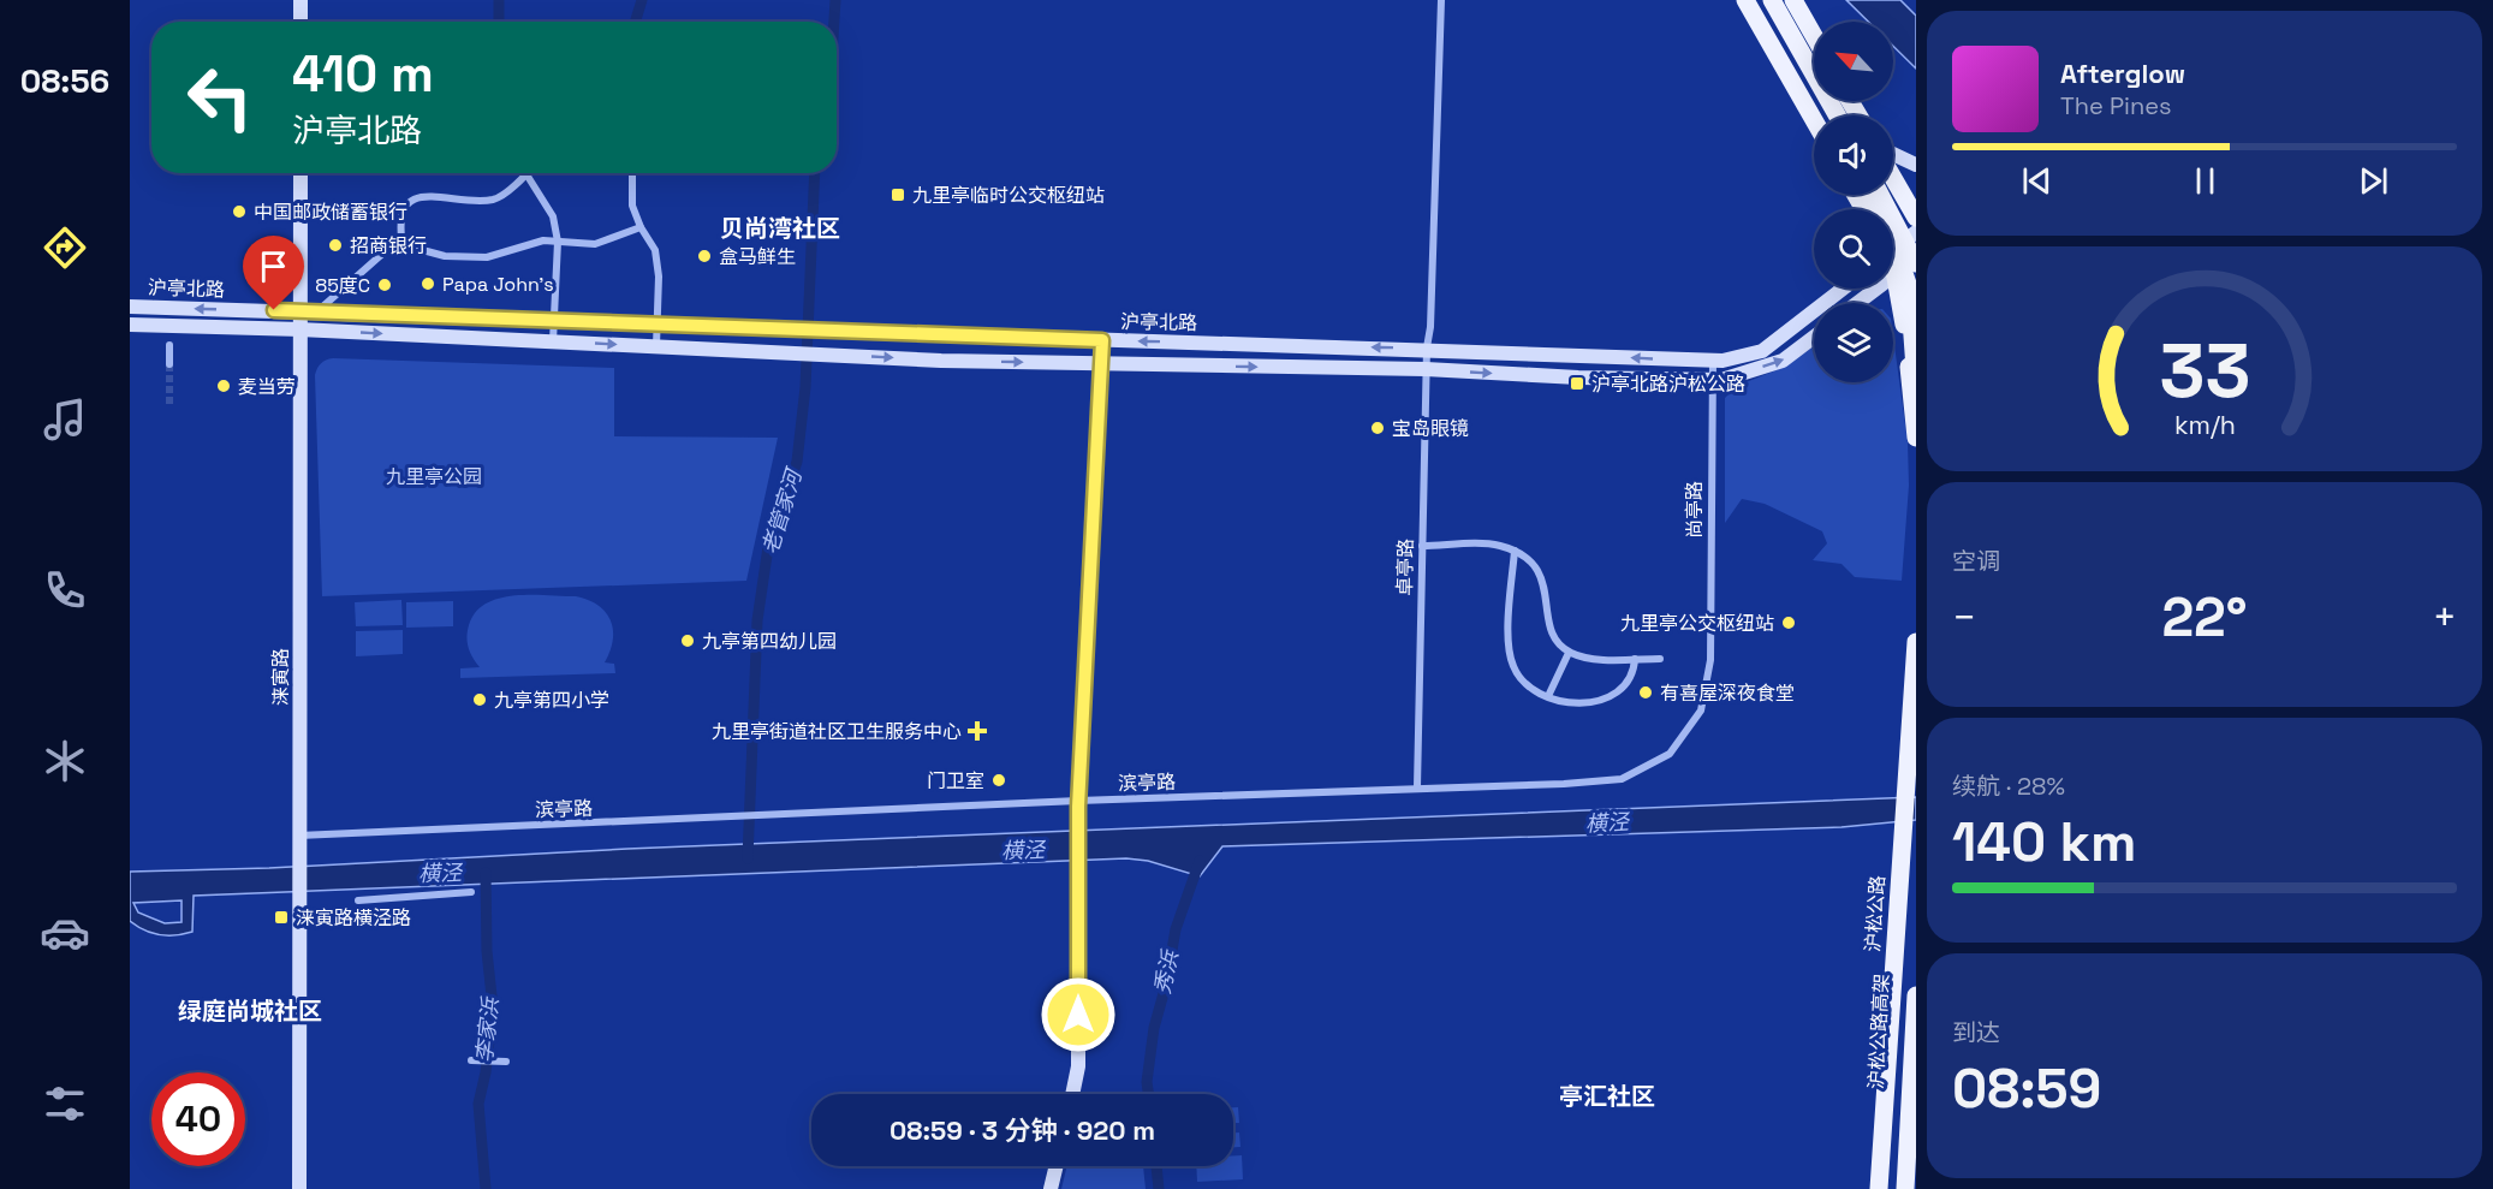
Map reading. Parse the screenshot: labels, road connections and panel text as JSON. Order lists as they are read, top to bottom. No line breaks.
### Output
{"streets":{"main road":["沪松公路","沪松公路高架"],"street":["沪亭北路","尚亭路","卓亭路","涞寅路","滨亭路"]},"crossings":[["沪亭北路","尚亭路"],["沪亭北路","卓亭路"],["沪亭北路","涞寅路"],["尚亭路","滨亭路"],["卓亭路","滨亭路"],["涞寅路","滨亭路"]],"districts":["贝尚湾社区","绿庭尚城社区","亭汇社区"],"water":["老管家河","横泾","秀浜","李家浜"],"parks":["九里亭公园"],"places":{"transit":["九里亭临时公交枢纽站","沪亭北路沪松公路","涞寅路横泾路"],"other":["中国邮政储蓄银行","招商银行","盒马鲜生","Papa John's","85度C","麦当劳","宝岛眼镜","九里亭公交枢纽站","九亭第四幼儿园","有喜屋深夜食堂","九亭第四小学","门卫室"],"health":["九里亭街道社区卫生服务中心"]},"north":"top left","page":{"tabs":"08:56","turn":["410 m","沪亭北路"],"song":["Afterglow","The Pines"],"tile":["空调",["续航 · 28%","140 km"],["到达","08:59"]],"heat":["−","22°","+"],"limit":"40","trip":"08:59 · 3 分钟 · 920 m","gauge":["33","km/h"]}}
